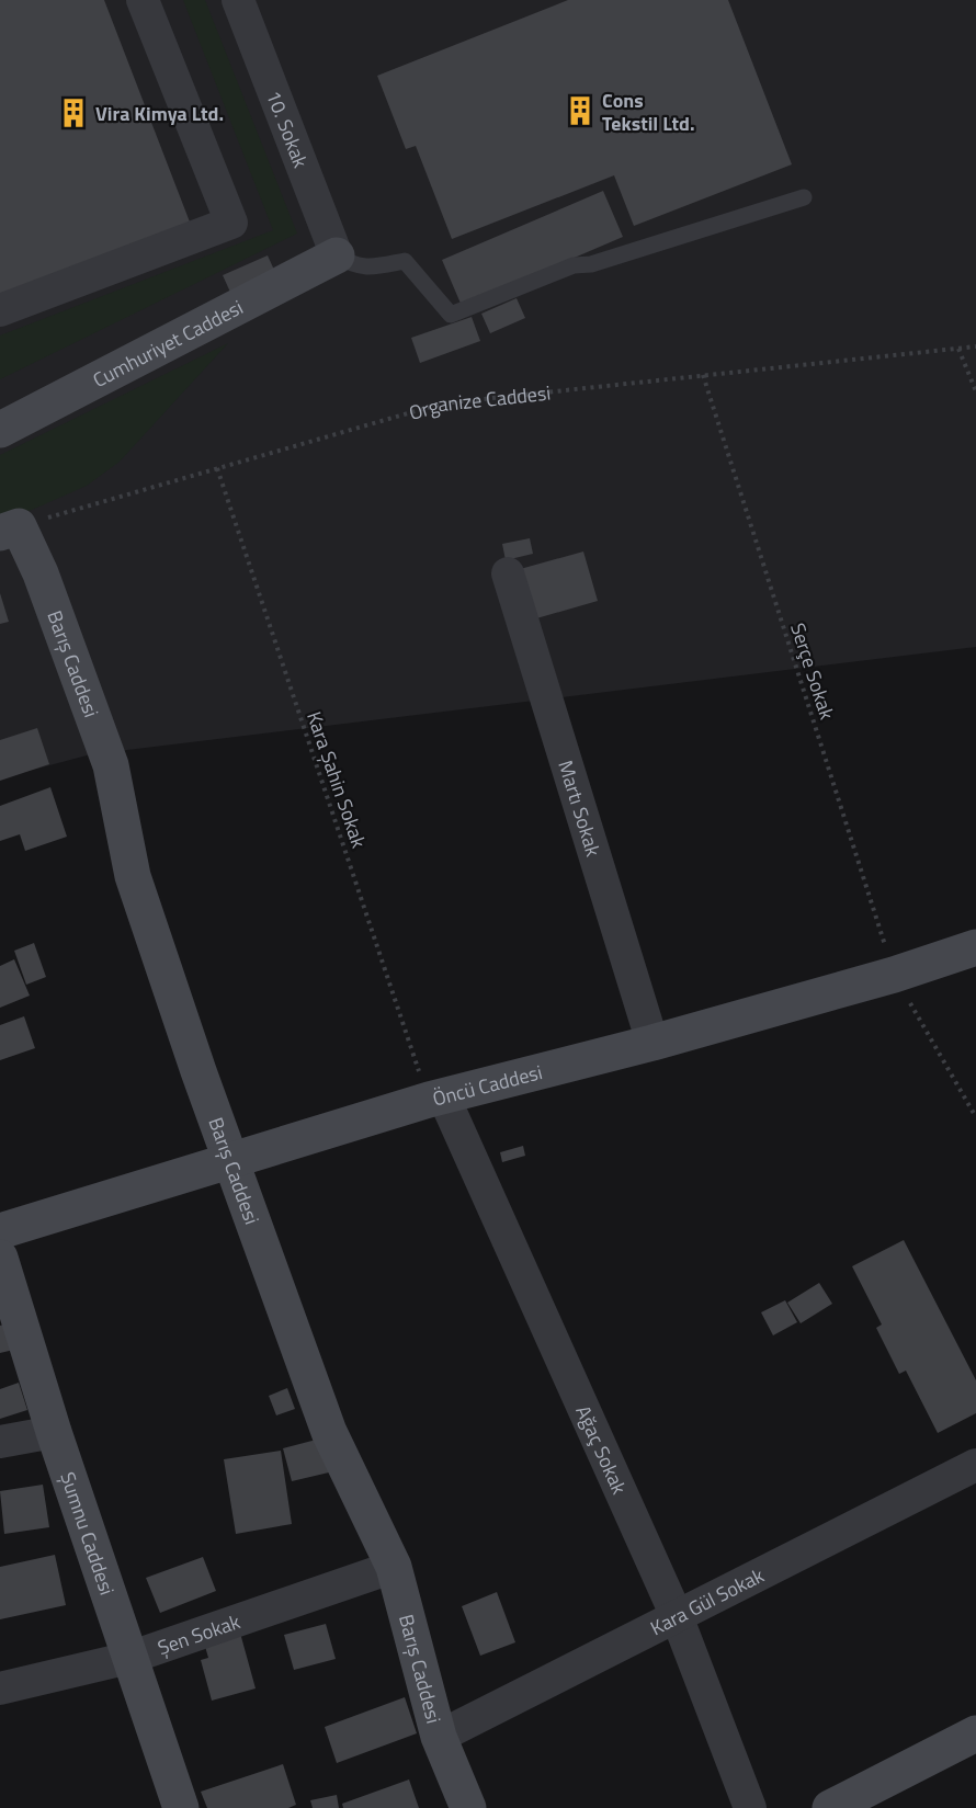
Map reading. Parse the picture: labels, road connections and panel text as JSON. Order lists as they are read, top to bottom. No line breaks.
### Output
{"streets":{"street":["10. Sokak","Cumhuriyet Caddesi","Barış Caddesi","Martı Sokak","Öncü Caddesi","Ağaç Sokak","Şumnu Caddesi","Kara Gül Sokak","Şen Sokak"],"path":["Organize Caddesi","Serçe Sokak","Kara Şahin Sokak"]},"crossings":[["10. Sokak","Cumhuriyet Caddesi"],["Organize Caddesi","Barış Caddesi"],["Organize Caddesi","Serçe Sokak"],["Organize Caddesi","Kara Şahin Sokak"],["Barış Caddesi","Öncü Caddesi"],["Barış Caddesi","Kara Gül Sokak"],["Barış Caddesi","Şen Sokak"],["Serçe Sokak","Öncü Caddesi"],["Kara Şahin Sokak","Öncü Caddesi"],["Kara Şahin Sokak","Ağaç Sokak"],["Martı Sokak","Öncü Caddesi"],["Öncü Caddesi","Ağaç Sokak"],["Ağaç Sokak","Kara Gül Sokak"],["Şumnu Caddesi","Şen Sokak"]],"places":{"building":["Cons Tekstil Ltd.","Vira Kimya Ltd."]}}
